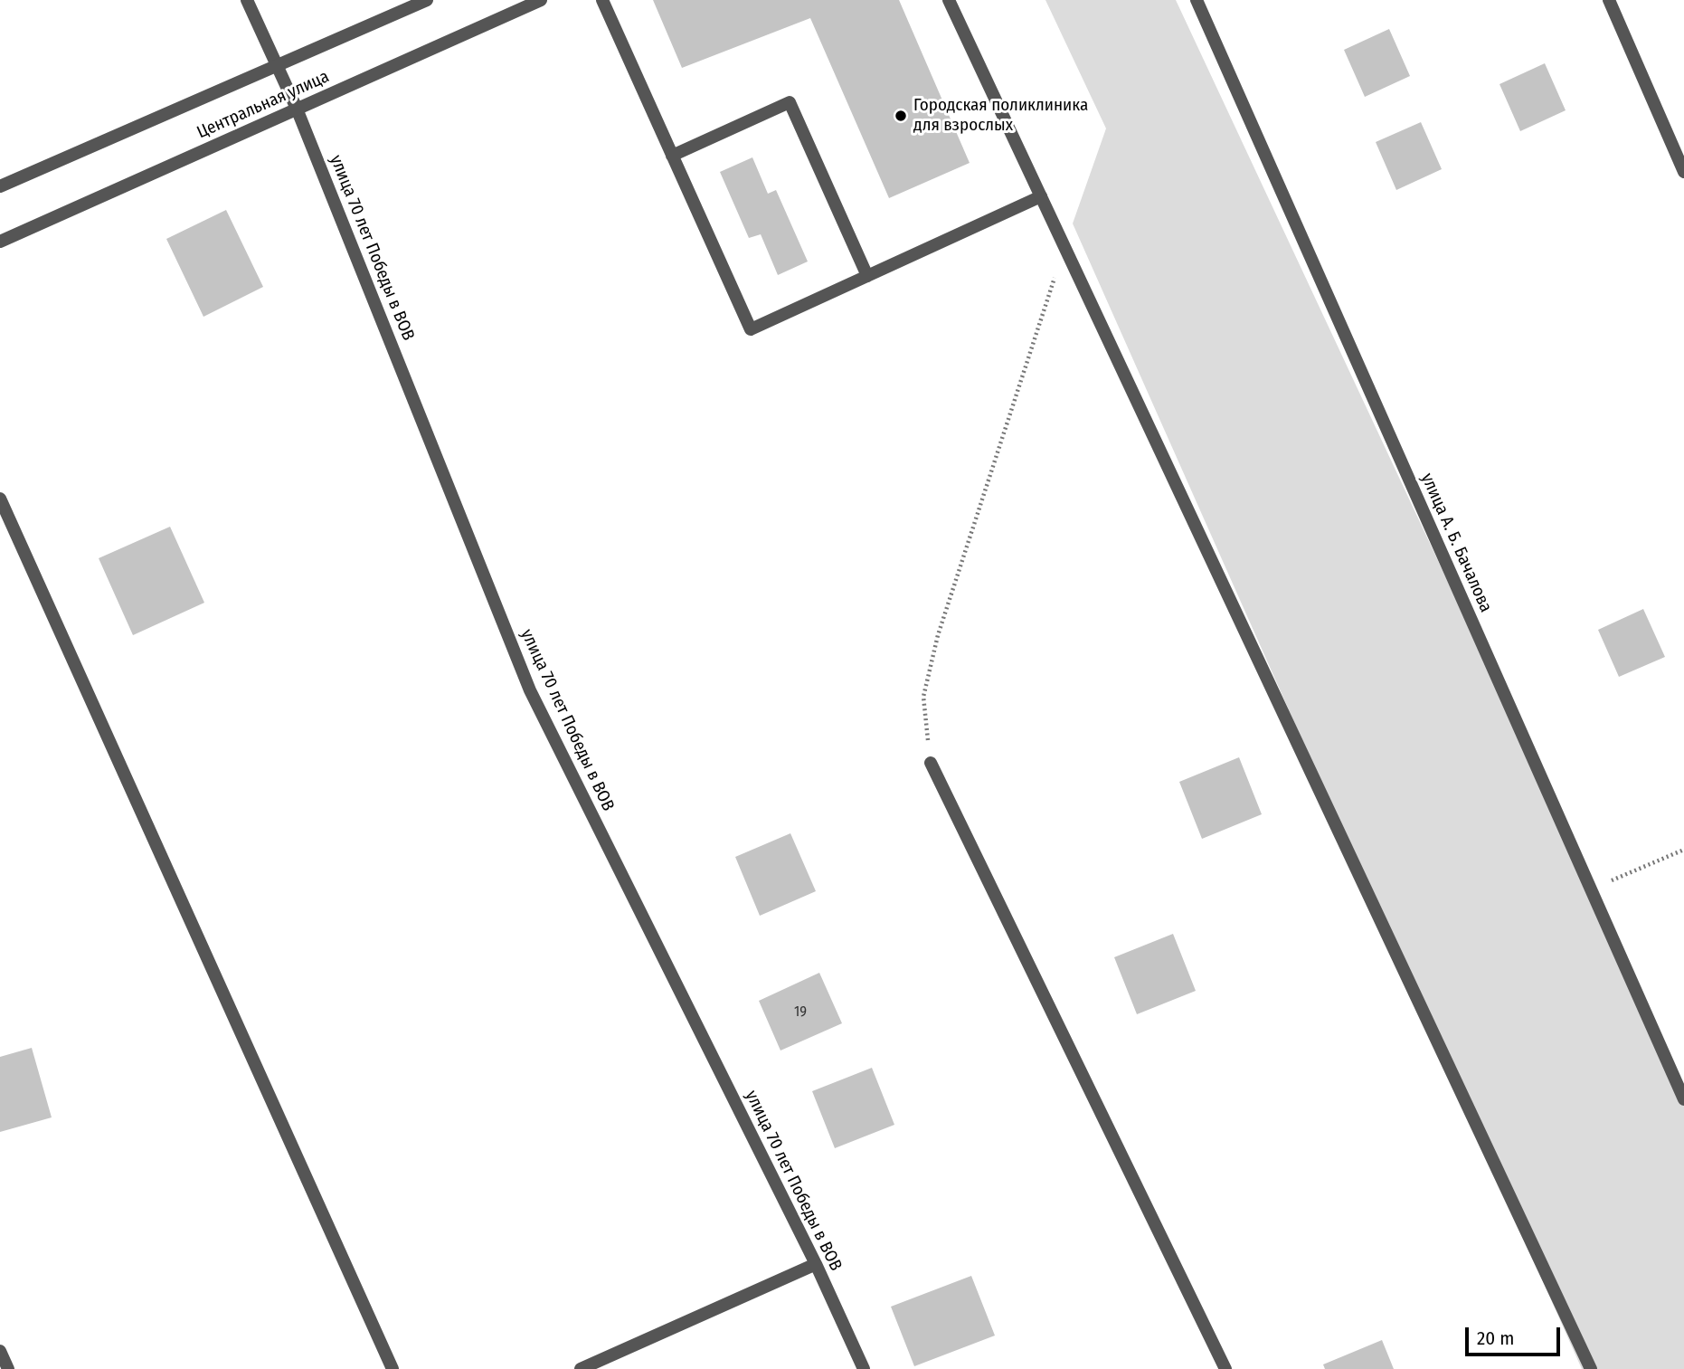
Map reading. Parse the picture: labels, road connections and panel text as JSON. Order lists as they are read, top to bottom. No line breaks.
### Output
{"streets":{"street":["Центральная улица","улица 70 лет Победы в ВОВ","улица А. Б. Бачалова"]},"crossings":[["Центральная улица","улица 70 лет Победы в ВОВ"]],"places":["Городская поликлиника для взрослых"],"house_numbers":["19"],"scale_bar":"20 m"}
